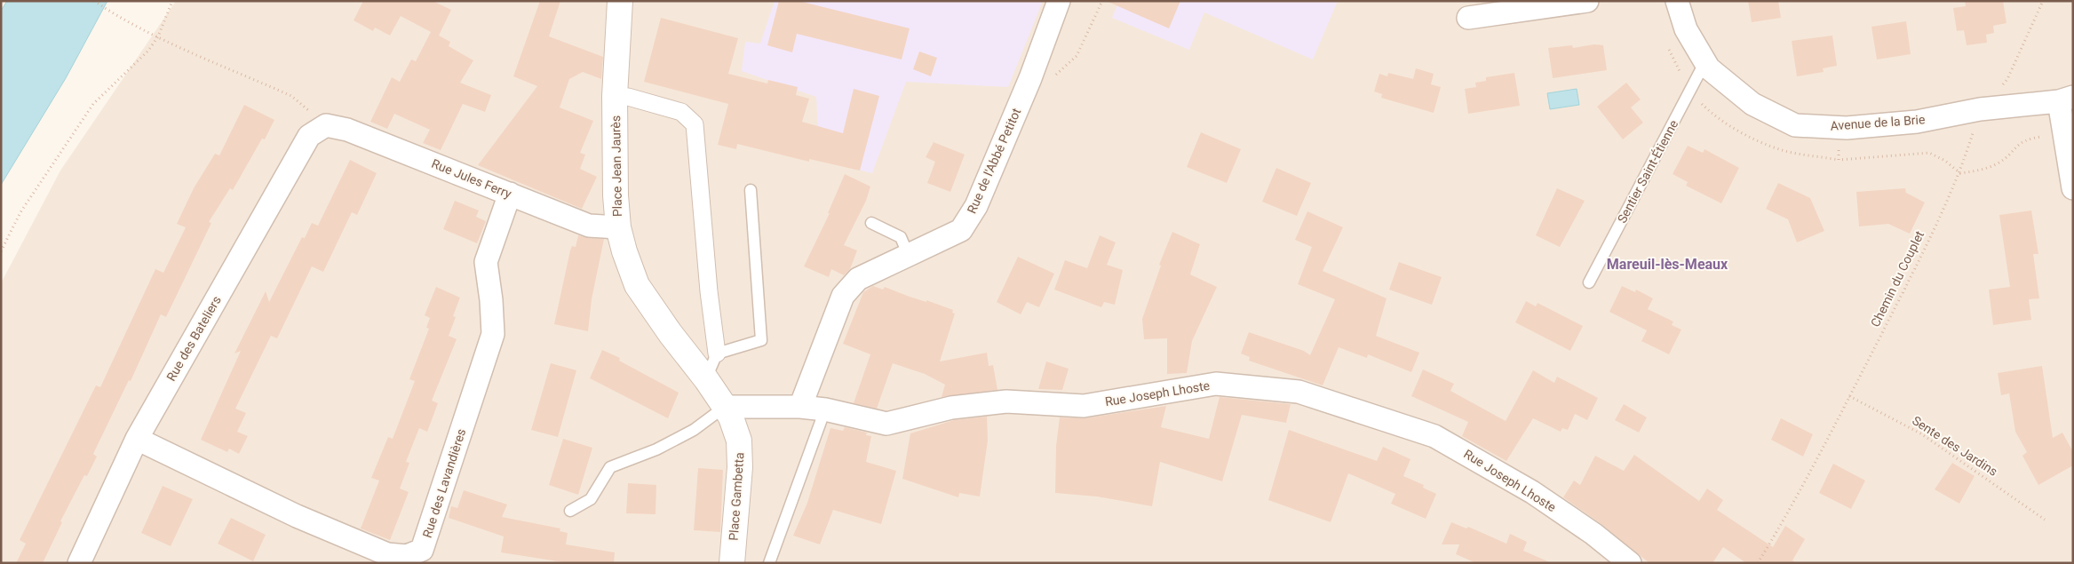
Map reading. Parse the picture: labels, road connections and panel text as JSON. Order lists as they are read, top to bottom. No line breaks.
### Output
{"streets":{"street":["Avenue de la Brie","Rue de l'Abbé Petitot","Place Jean Jaurès","Rue Jules Ferry","Rue des Bateliers","Rue Joseph Lhoste","Rue des Lavandières","Place Gambetta"],"lane":["Sentier Saint-Étienne"],"path":["Chemin du Couplet","Sente des Jardins"]},"crossings":[["Avenue de la Brie","Sentier Saint-Étienne"],["Avenue de la Brie","Chemin du Couplet"],["Rue de l'Abbé Petitot","Rue Joseph Lhoste"],["Place Jean Jaurès","Rue Jules Ferry"],["Place Jean Jaurès","Rue Joseph Lhoste"],["Place Jean Jaurès","Place Gambetta"],["Rue Jules Ferry","Rue des Bateliers"],["Rue Jules Ferry","Rue des Lavandières"],["Chemin du Couplet","Sente des Jardins"],["Rue des Bateliers","Rue des Lavandières"],["Rue Joseph Lhoste","Place Gambetta"]],"districts":["Mareuil-lès-Meaux"]}
